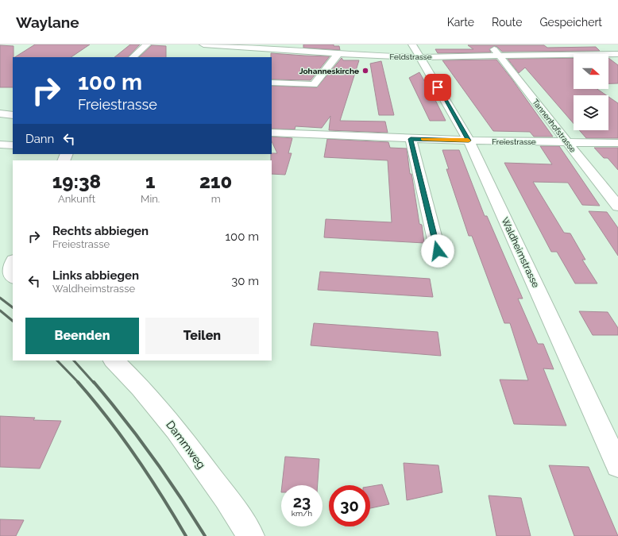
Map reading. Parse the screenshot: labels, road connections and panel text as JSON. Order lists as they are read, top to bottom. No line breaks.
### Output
{"streets":{"street":["Feldstrasse","Tannenhofstrasse","Freiestrasse","Waldheimstrasse","Dammweg"]},"crossings":[["Feldstrasse","Tannenhofstrasse"],["Feldstrasse","Waldheimstrasse"],["Tannenhofstrasse","Freiestrasse"],["Freiestrasse","Waldheimstrasse"]],"places":["Johanneskirche"],"north":"right","page":{"header":"Waylane","nav":["Karte","Route","Gespeichert"],"turn":["100 m","Freiestrasse"],"then":"Dann","eta":["19:38","Ankunft","1","Min.","210","m"],"list":[{"name":"Rechts abbiegen","note":"Freiestrasse","value":"100 m"},{"name":"Links abbiegen","note":"Waldheimstrasse","value":"30 m"}],"buttons":["Beenden","Teilen"],"speed":"23 km/h","limit":"30"}}
